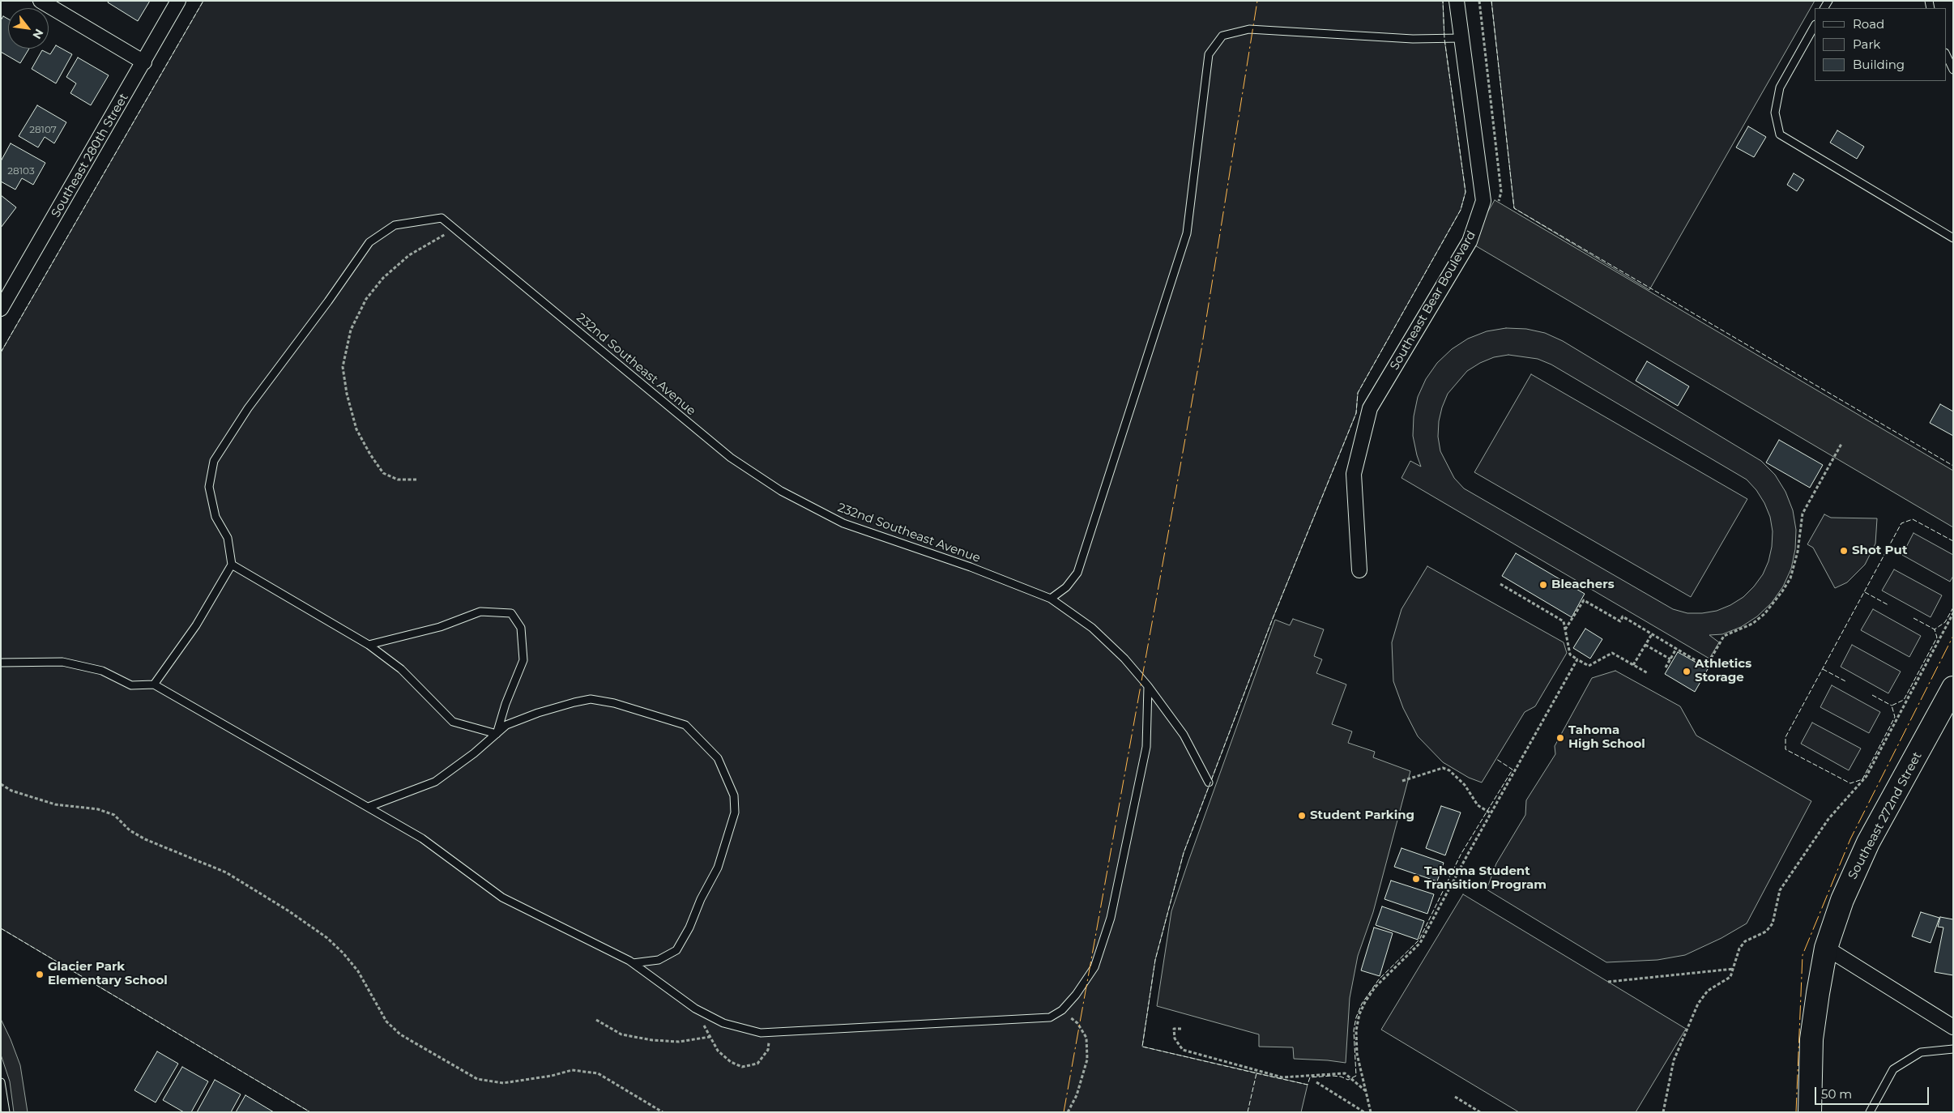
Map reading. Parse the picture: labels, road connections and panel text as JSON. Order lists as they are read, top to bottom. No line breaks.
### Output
{"streets":{"main road":["Southeast 272nd Street"],"street":["Southeast 280th Street","Southeast Bear Boulevard"],"lane":["232nd Southeast Avenue"]},"places":["Shot Put","Bleachers","Athletics Storage","Tahoma High School","Student Parking","Tahoma Student Transition Program","Glacier Park Elementary School"],"house_numbers":["28107","28103"],"legend":["Road","Park","Building"],"scale_bar":"50 m","north":"bottom right"}
